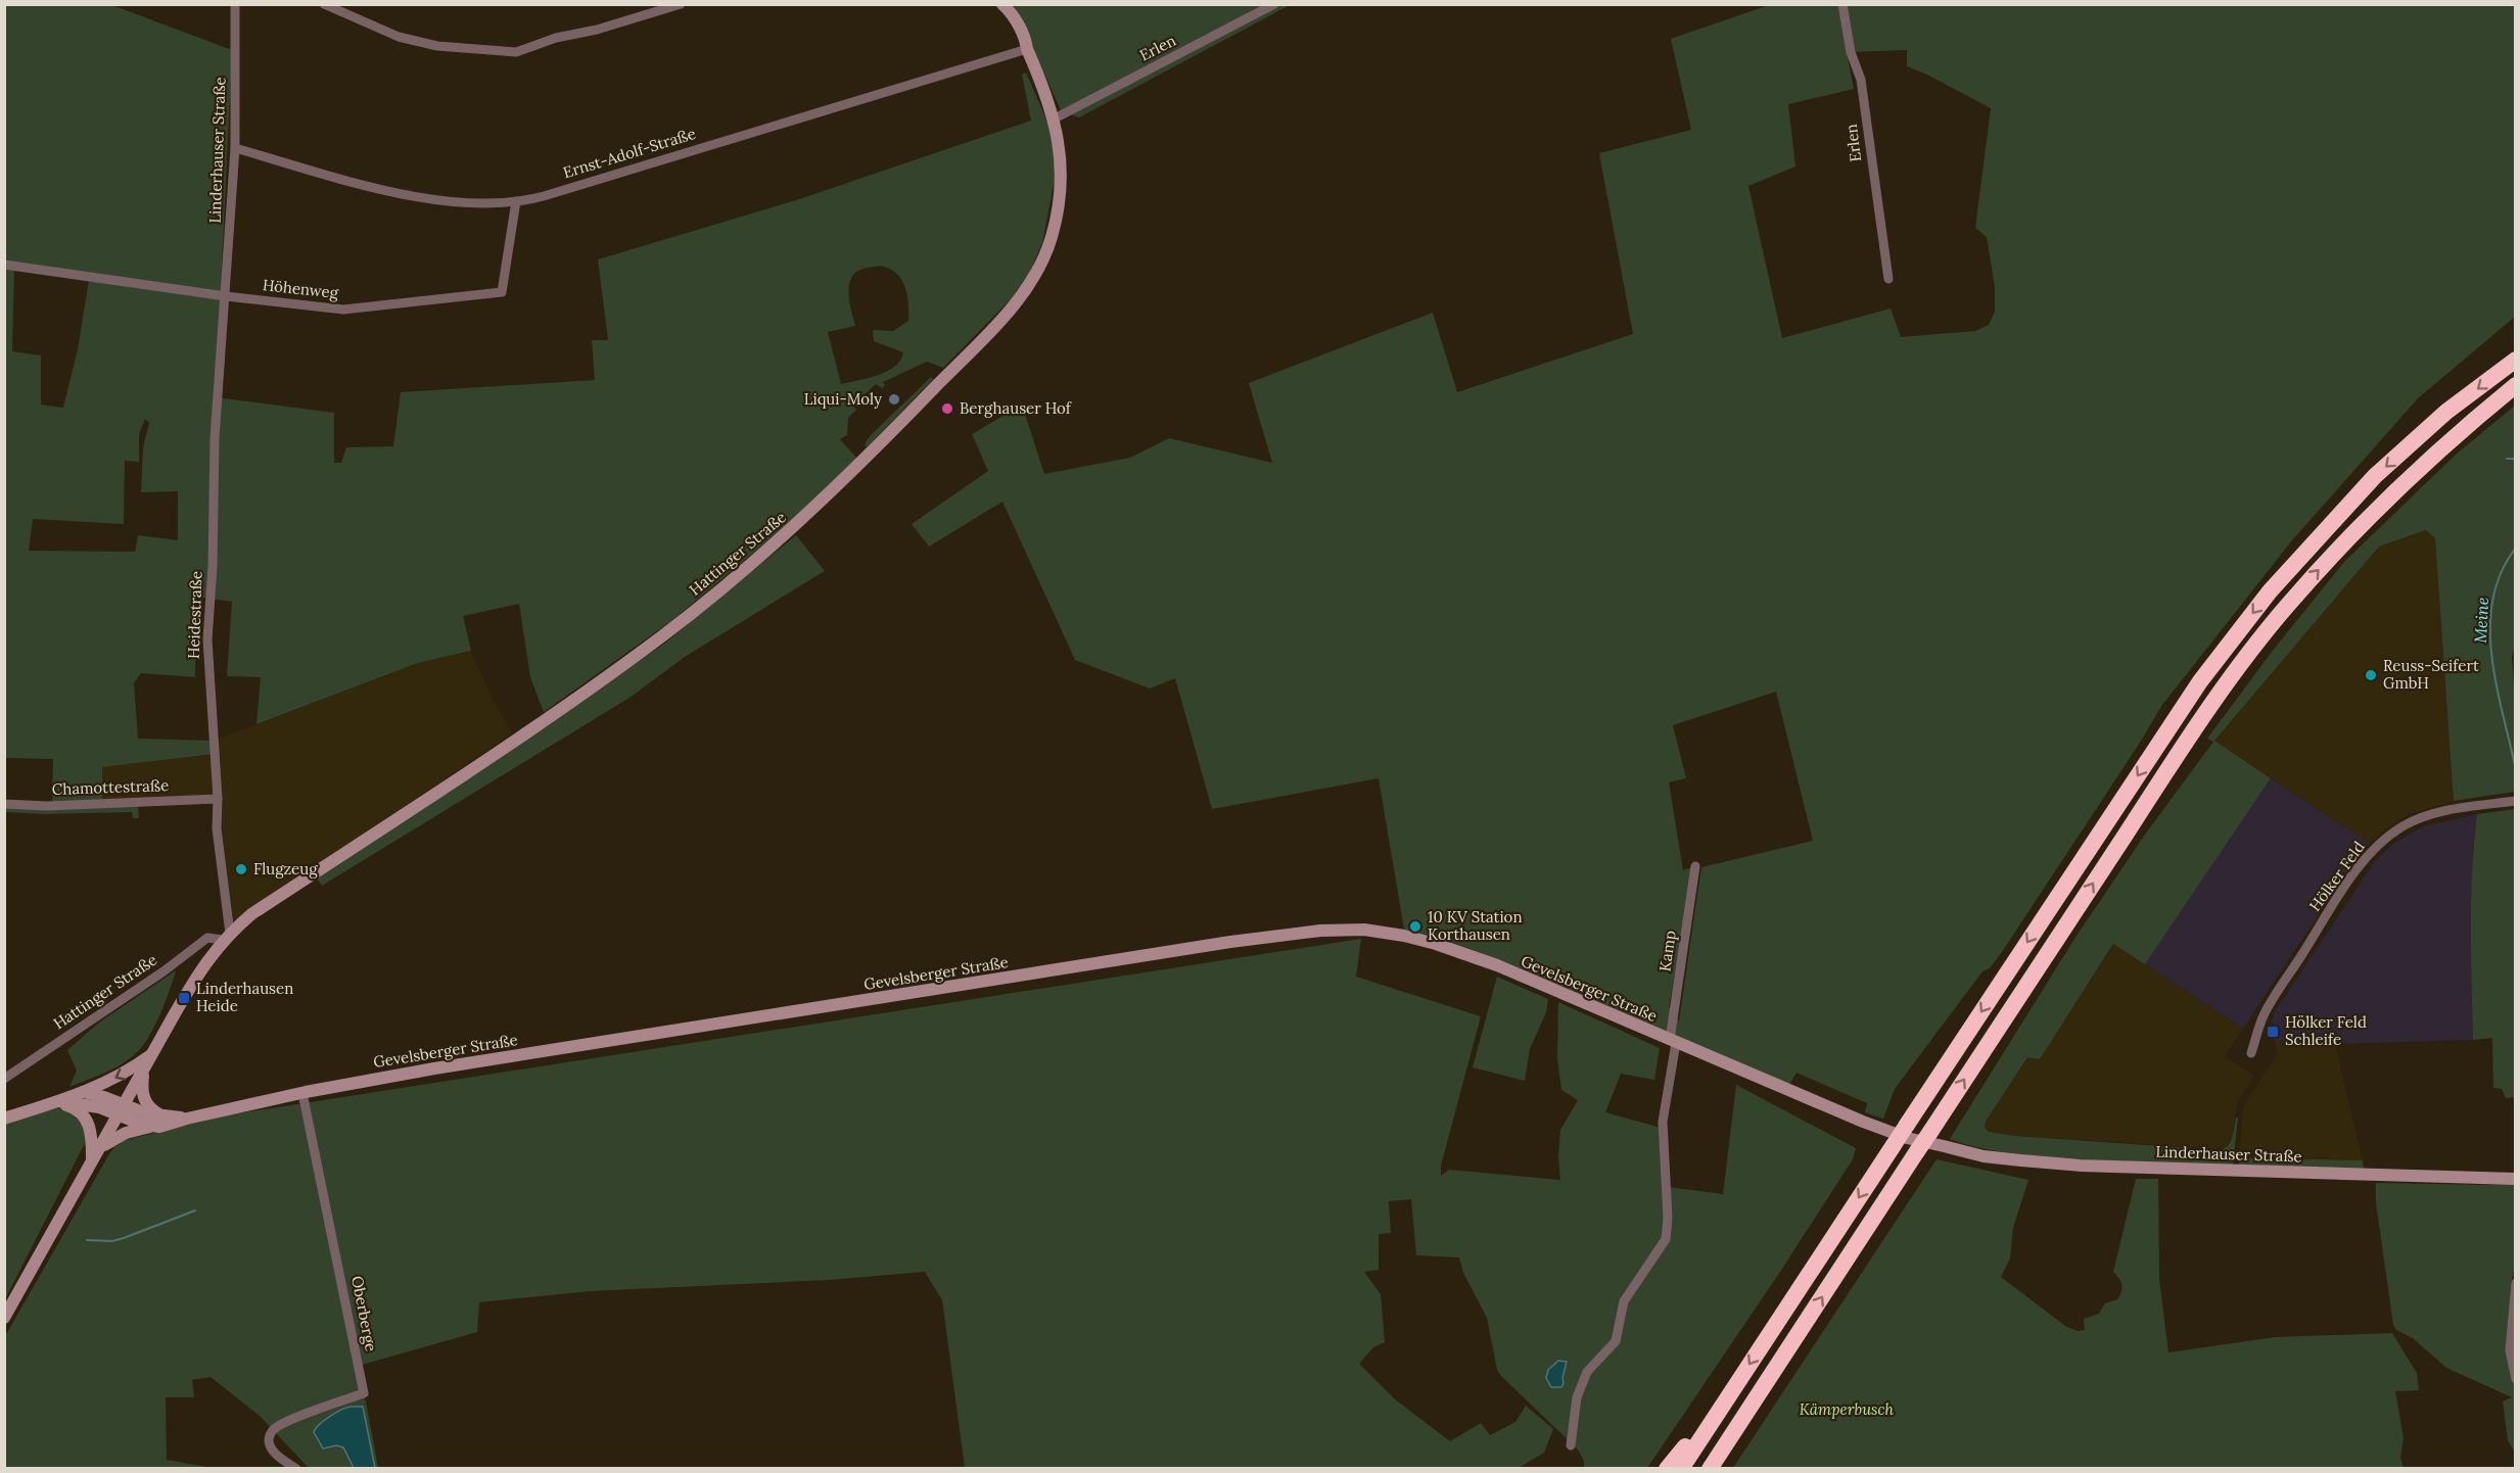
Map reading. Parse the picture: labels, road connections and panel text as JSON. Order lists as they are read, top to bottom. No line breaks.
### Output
{"streets":{"main road":["Linderhauser Straße","Hattinger Straße","Gevelsberger Straße"],"street":["Erlen","Ernst-Adolf-Straße","Höhenweg","Heidestraße","Chamottestraße","Hölker Feld","Kamp","Oberberge"]},"crossings":[["Erlen","Hattinger Straße"],["Linderhauser Straße","Ernst-Adolf-Straße"],["Linderhauser Straße","Höhenweg"],["Linderhauser Straße","Heidestraße"],["Linderhauser Straße","Gevelsberger Straße"],["Ernst-Adolf-Straße","Höhenweg"],["Ernst-Adolf-Straße","Hattinger Straße"],["Höhenweg","Heidestraße"],["Hattinger Straße","Heidestraße"],["Hattinger Straße","Gevelsberger Straße"],["Heidestraße","Chamottestraße"],["Kamp","Gevelsberger Straße"],["Gevelsberger Straße","Oberberge"]],"water":["Meine"],"parks":["Kämperbusch"],"places":{"other":["Liqui-Moly","Berghauser Hof","Reuss-Seifert GmbH","Flugzeug","10 KV Station Korthausen"],"transit":["Linderhausen Heide","Hölker Feld Schleife"]}}
